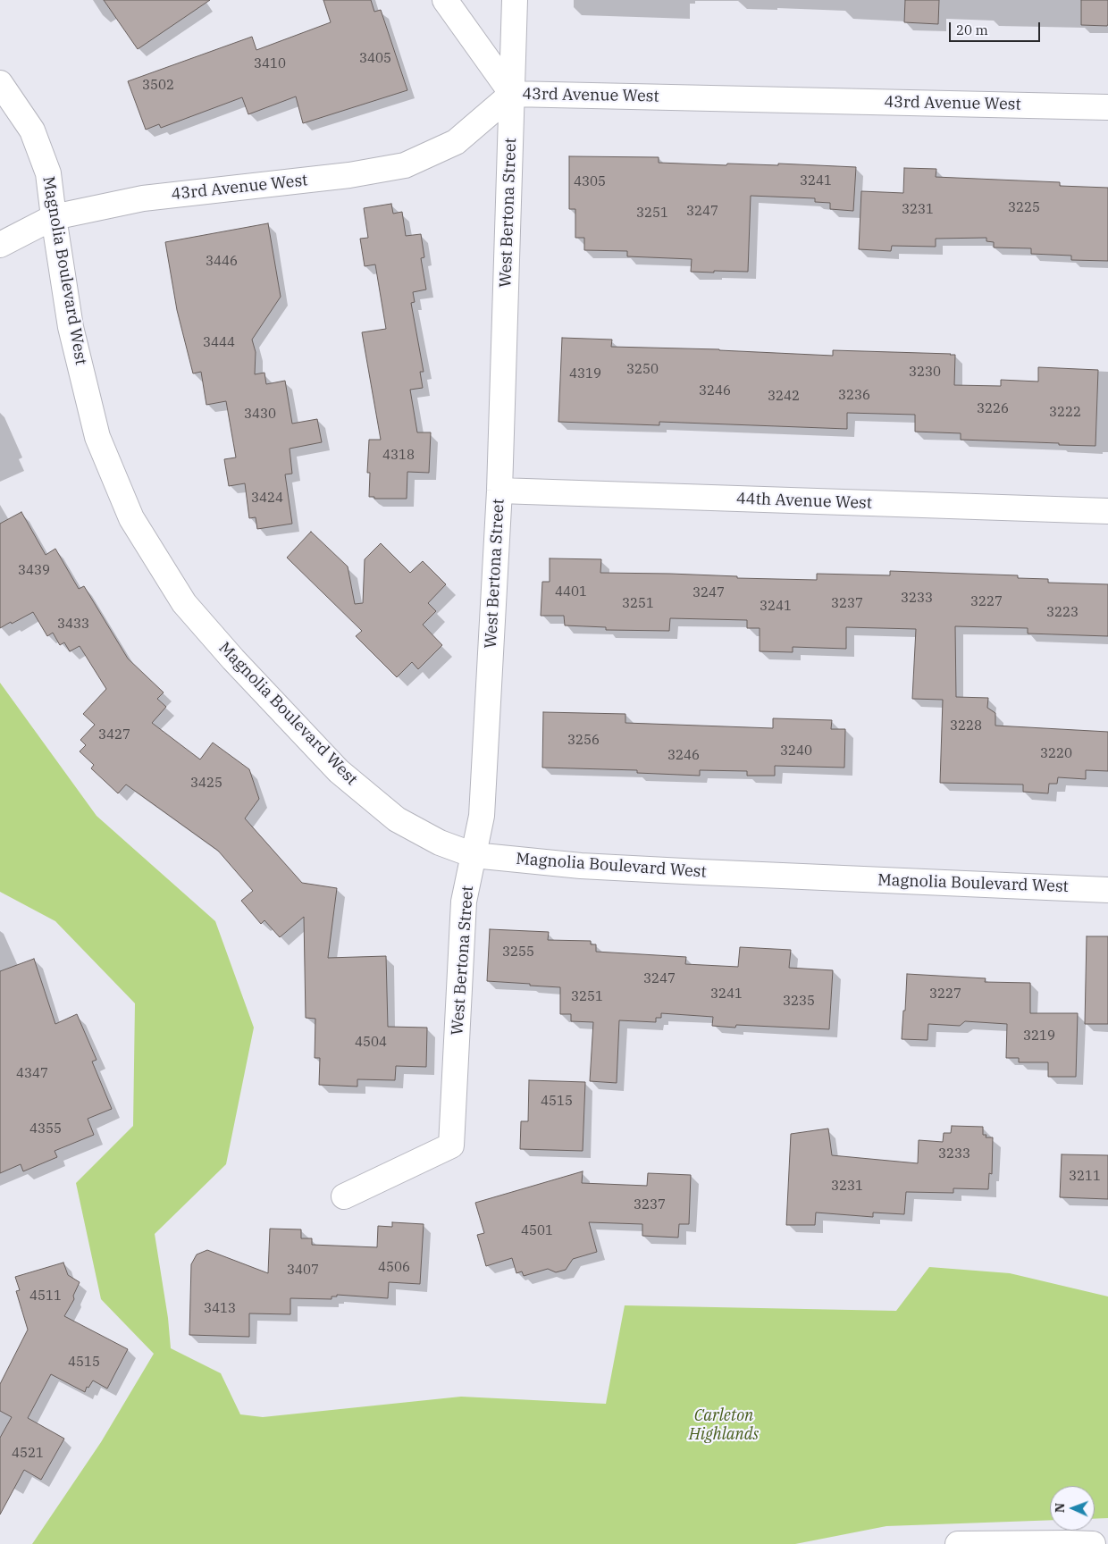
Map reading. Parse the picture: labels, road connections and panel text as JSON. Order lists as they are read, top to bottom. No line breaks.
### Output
{"streets":{"street":["43rd Avenue West","West Bertona Street","Magnolia Boulevard West","44th Avenue West"]},"crossings":[["43rd Avenue West","West Bertona Street"],["43rd Avenue West","Magnolia Boulevard West"],["West Bertona Street","Magnolia Boulevard West"],["West Bertona Street","44th Avenue West"]],"parks":["Carleton Highlands"],"house_numbers":["3405","3410","3502","3241","4305","3225","3231","3247","3251","3446","3444","3250","3230","4319","3246","3236","3242","3226","3222","3430","4318","3424","3439","4401","3247","3233","3227","3251","3237","3241","3223","3433","3228","3427","3256","3240","3220","3246","3425","3255","3247","3241","3227","3251","3235","3219","4504","4347","4515","4355","3233","3211","3231","3237","4501","4506","3407","4511","3413","4515","4521"],"scale_bar":"20 m","north":"left"}
